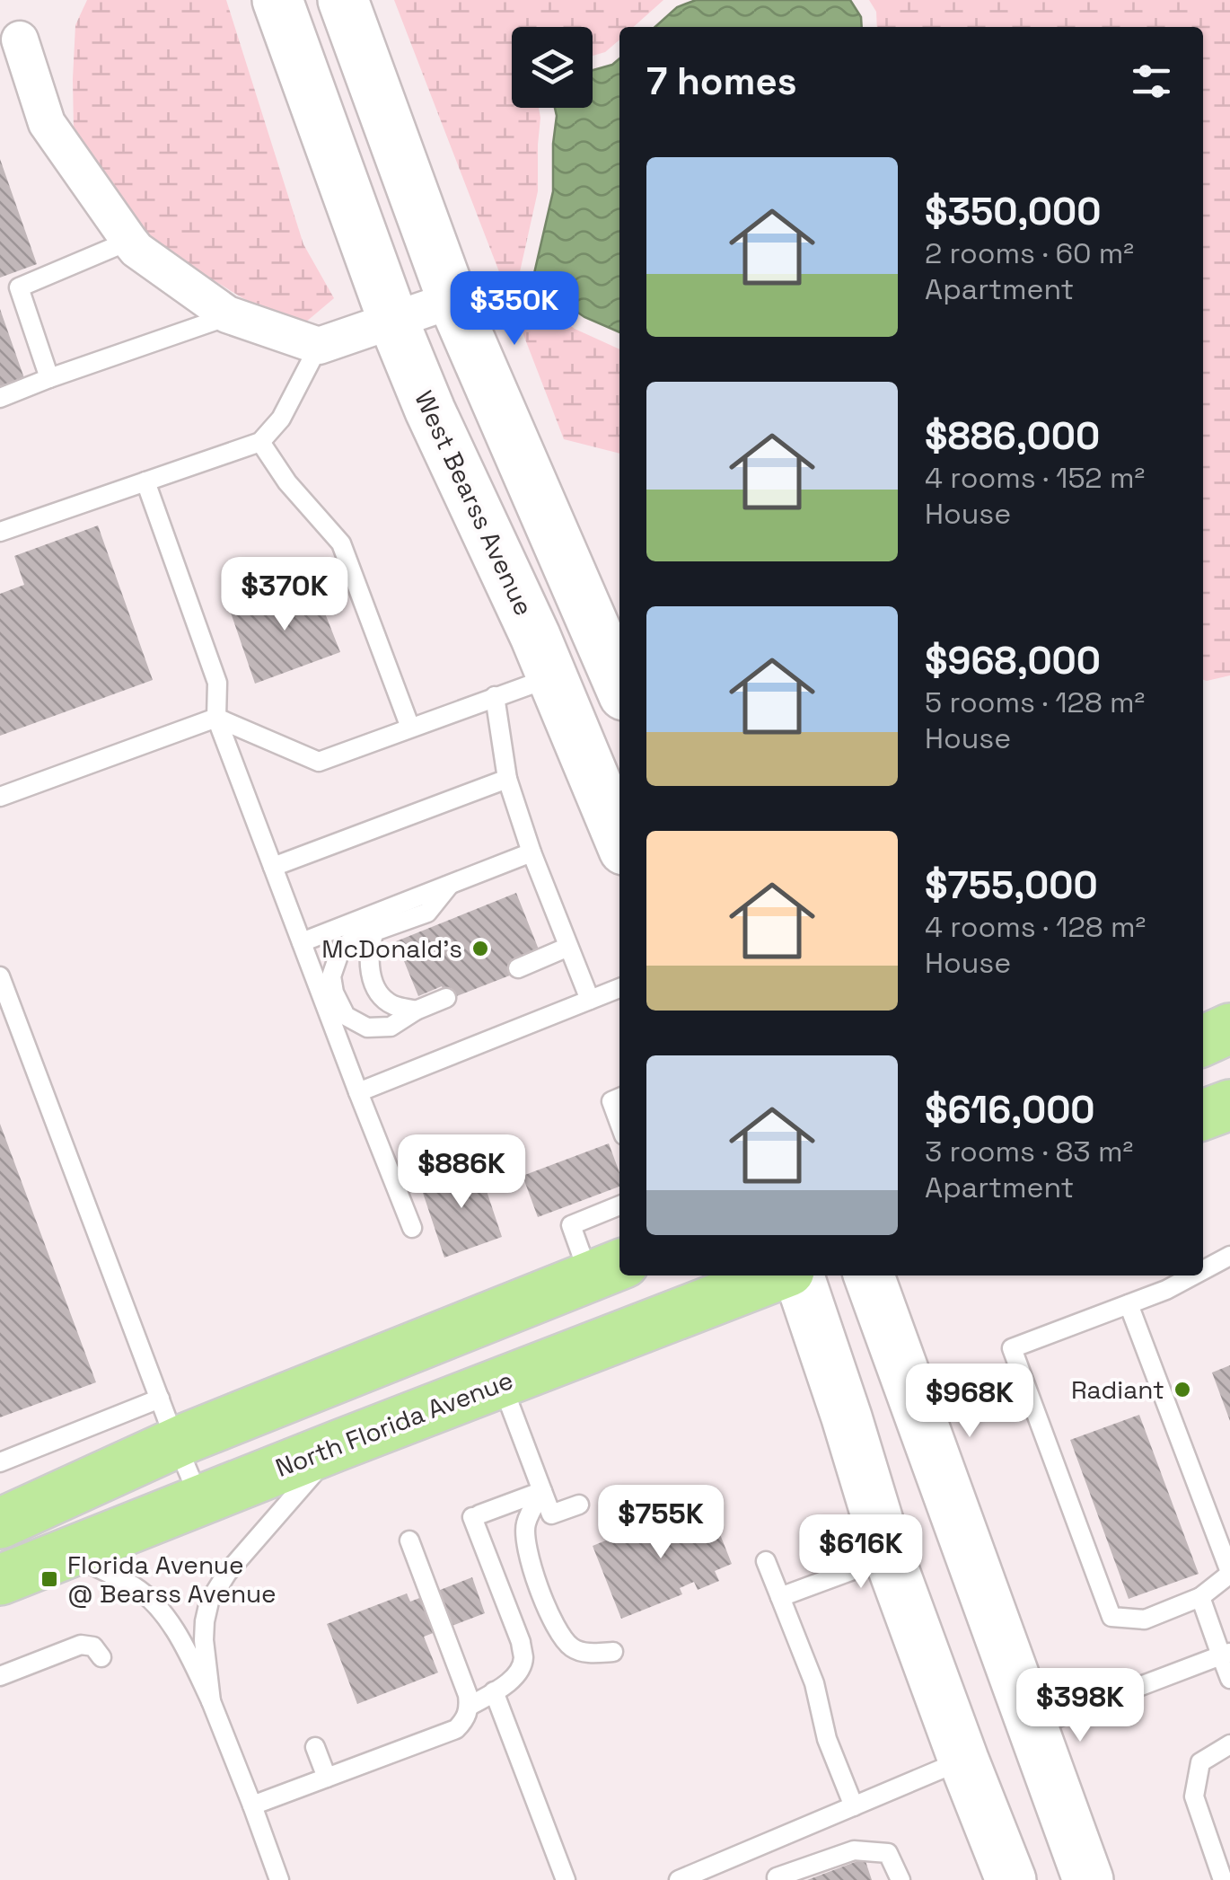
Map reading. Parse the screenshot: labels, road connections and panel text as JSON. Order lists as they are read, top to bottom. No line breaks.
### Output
{"streets":{"main road":["West Bearss Avenue","North Florida Avenue"]},"places":{"other":["McDonald's","Radiant"],"transit":["Florida Avenue @ Bearss Avenue"]},"page":{"heading":"7 homes","list":[{"name":"$350,000","note":"2 rooms · 60 m² · Apartment"},{"name":"$886,000","note":"4 rooms · 152 m² · House"},{"name":"$968,000","note":"5 rooms · 128 m² · House"},{"name":"$755,000","note":"4 rooms · 128 m² · House"},{"name":"$616,000","note":"3 rooms · 83 m² · Apartment"}],"price":["$350K","$370K","$886K","$968K","$755K","$616K","$398K"]}}
